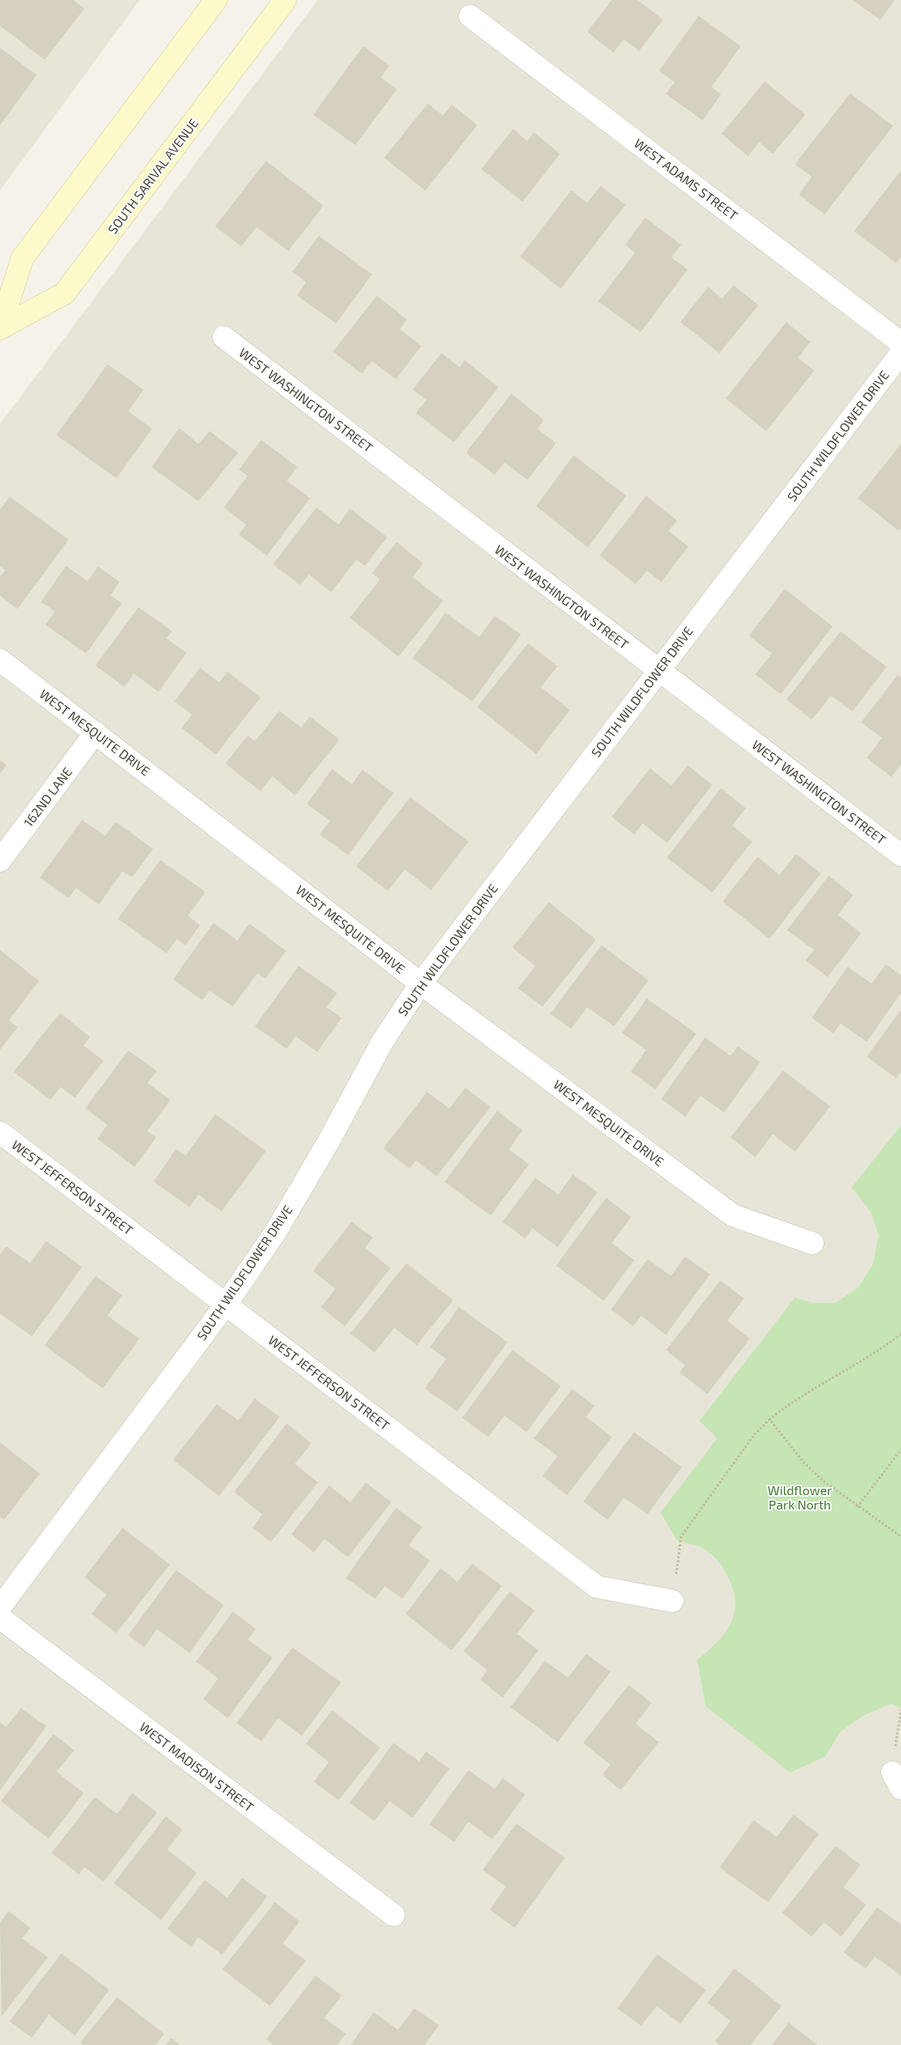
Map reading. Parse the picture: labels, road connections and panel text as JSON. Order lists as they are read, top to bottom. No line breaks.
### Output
{"streets":{"main road":["SOUTH SARIVAL AVENUE"],"street":["WEST ADAMS STREET","WEST WASHINGTON STREET","SOUTH WILDFLOWER DRIVE","WEST MESQUITE DRIVE","162ND LANE","WEST JEFFERSON STREET","WEST MADISON STREET"]},"crossings":[["WEST WASHINGTON STREET","SOUTH WILDFLOWER DRIVE"],["SOUTH WILDFLOWER DRIVE","WEST MESQUITE DRIVE"],["SOUTH WILDFLOWER DRIVE","WEST JEFFERSON STREET"],["WEST MESQUITE DRIVE","162ND LANE"]],"parks":["Wildflower Park North"]}
